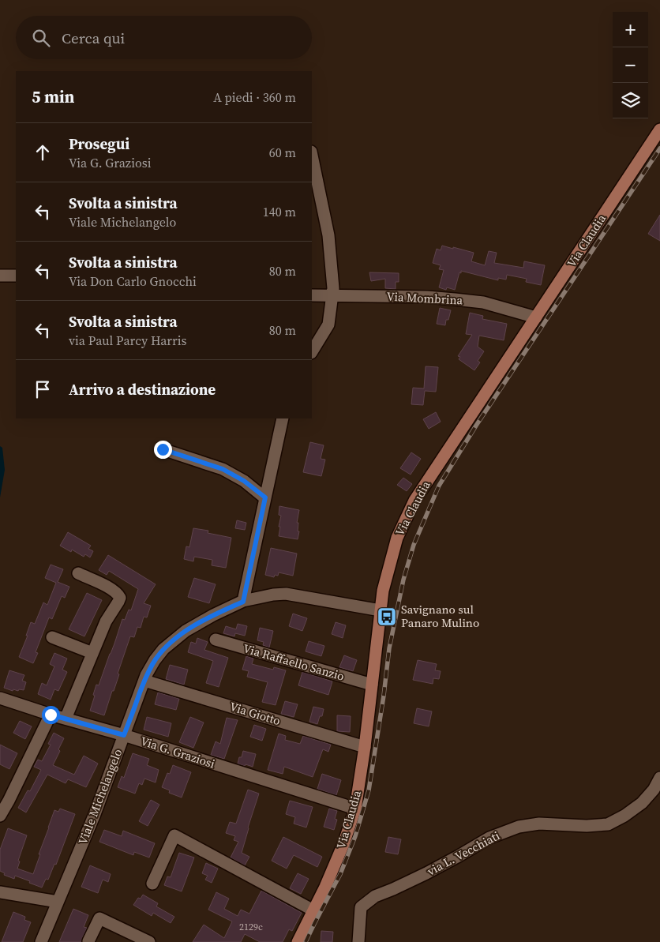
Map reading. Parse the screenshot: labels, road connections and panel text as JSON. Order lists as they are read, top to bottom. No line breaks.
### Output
{"streets":{"main road":["Via Claudia"],"street":["Via Mombrina","Via Raffaello Sanzio","Via Giotto","Via G. Graziosi","Viale Michelangelo","via L. Vecchiati"]},"crossings":[["Via Claudia","Via Mombrina"],["Via Claudia","Via Raffaello Sanzio"],["Via Claudia","Via Giotto"],["Via Claudia","Via G. Graziosi"],["Via Claudia","Viale Michelangelo"],["Via Giotto","Viale Michelangelo"],["Via G. Graziosi","Viale Michelangelo"]],"places":{"bus stop":["Savignano sul Panaro Mulino"]},"house_numbers":["2129c"],"page":{"map_buttons":["+","−"],"search":"Cerca qui","heading":["5 min","A piedi · 360 m"],"list":[["Prosegui","Via G. Graziosi","60 m"],["Svolta a sinistra","Viale Michelangelo","140 m"],["Svolta a sinistra","Via Don Carlo Gnocchi","80 m"],["Svolta a sinistra","via Paul Parcy Harris","80 m"],"Arrivo a destinazione"]}}
